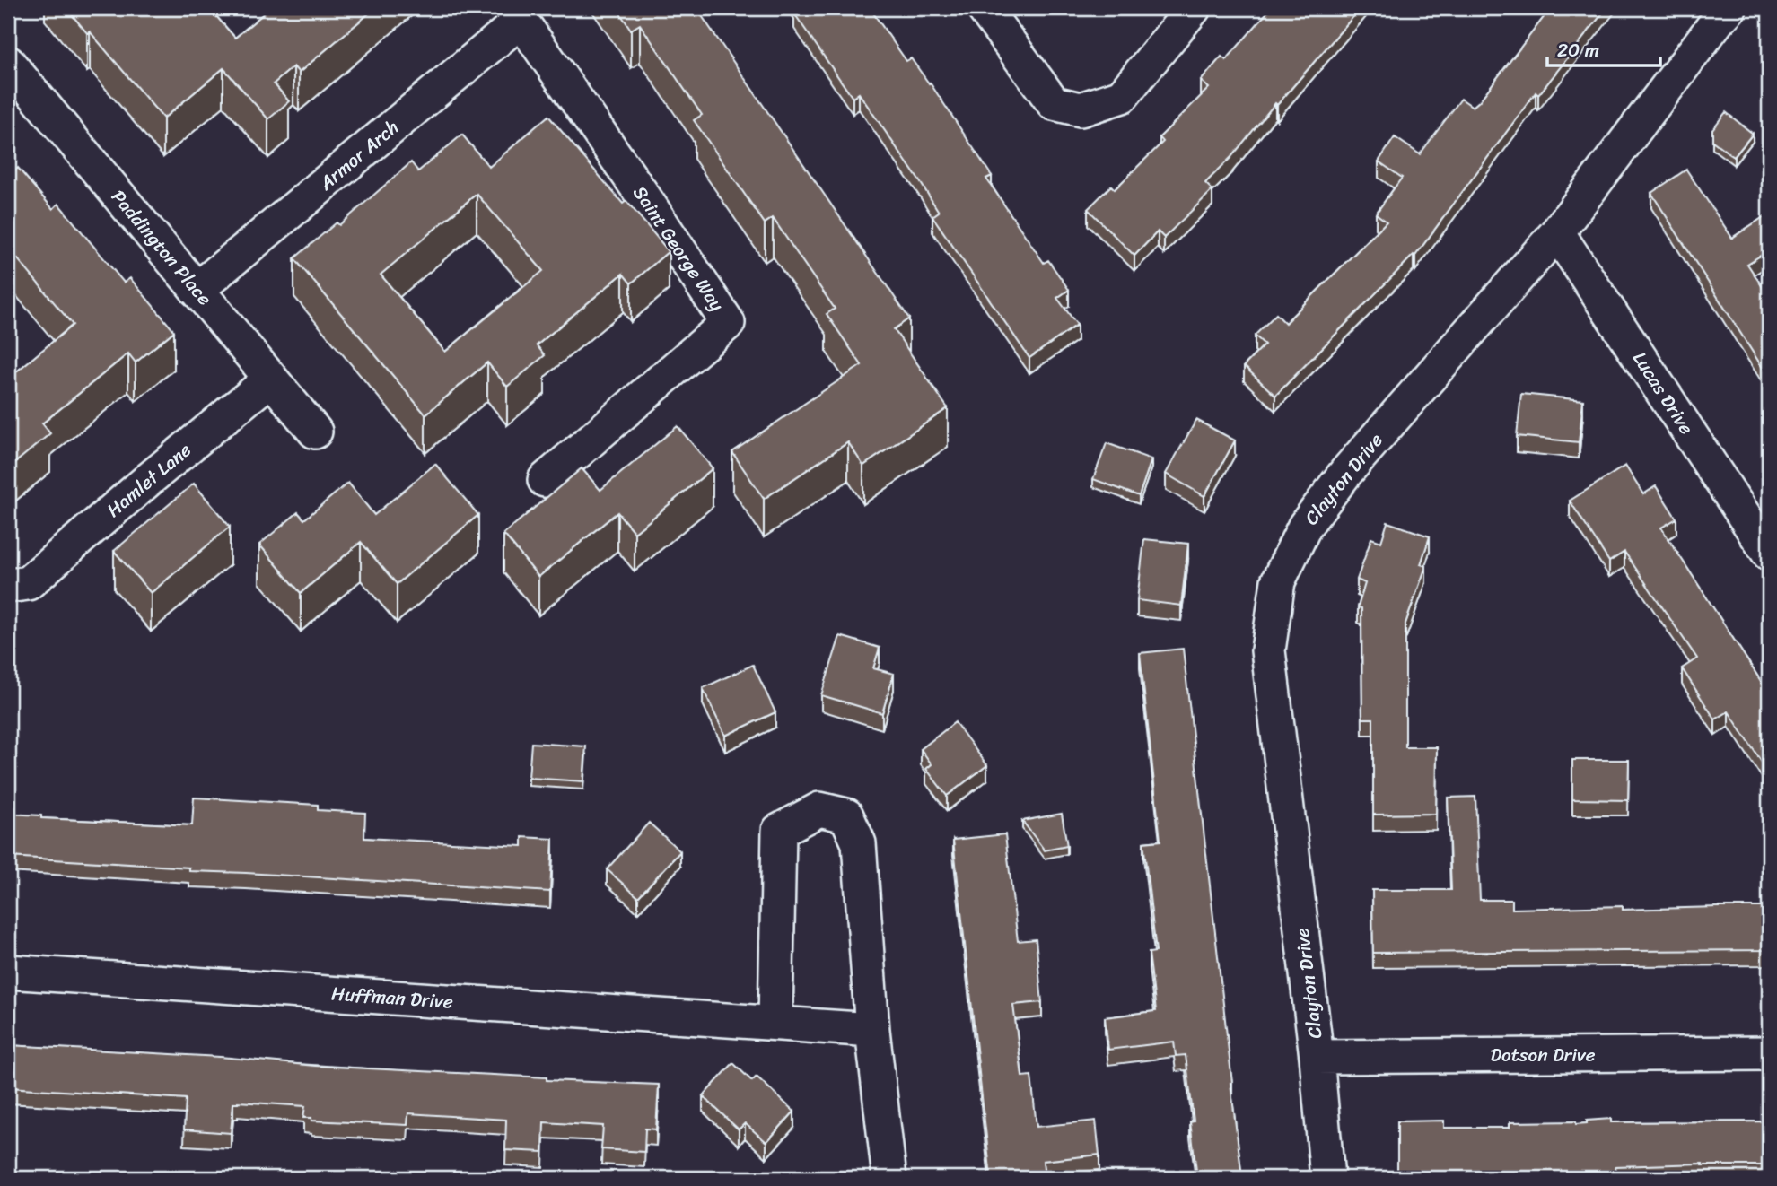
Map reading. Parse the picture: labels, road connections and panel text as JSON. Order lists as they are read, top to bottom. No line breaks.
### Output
{"streets":{"street":["Armor Arch","Paddington Place","Saint George Way","Lucas Drive","Clayton Drive","Hamlet Lane","Huffman Drive","Dotson Drive"]},"crossings":[["Armor Arch","Paddington Place"],["Armor Arch","Saint George Way"],["Paddington Place","Hamlet Lane"],["Lucas Drive","Clayton Drive"],["Clayton Drive","Dotson Drive"]],"scale_bar":"20 m"}
